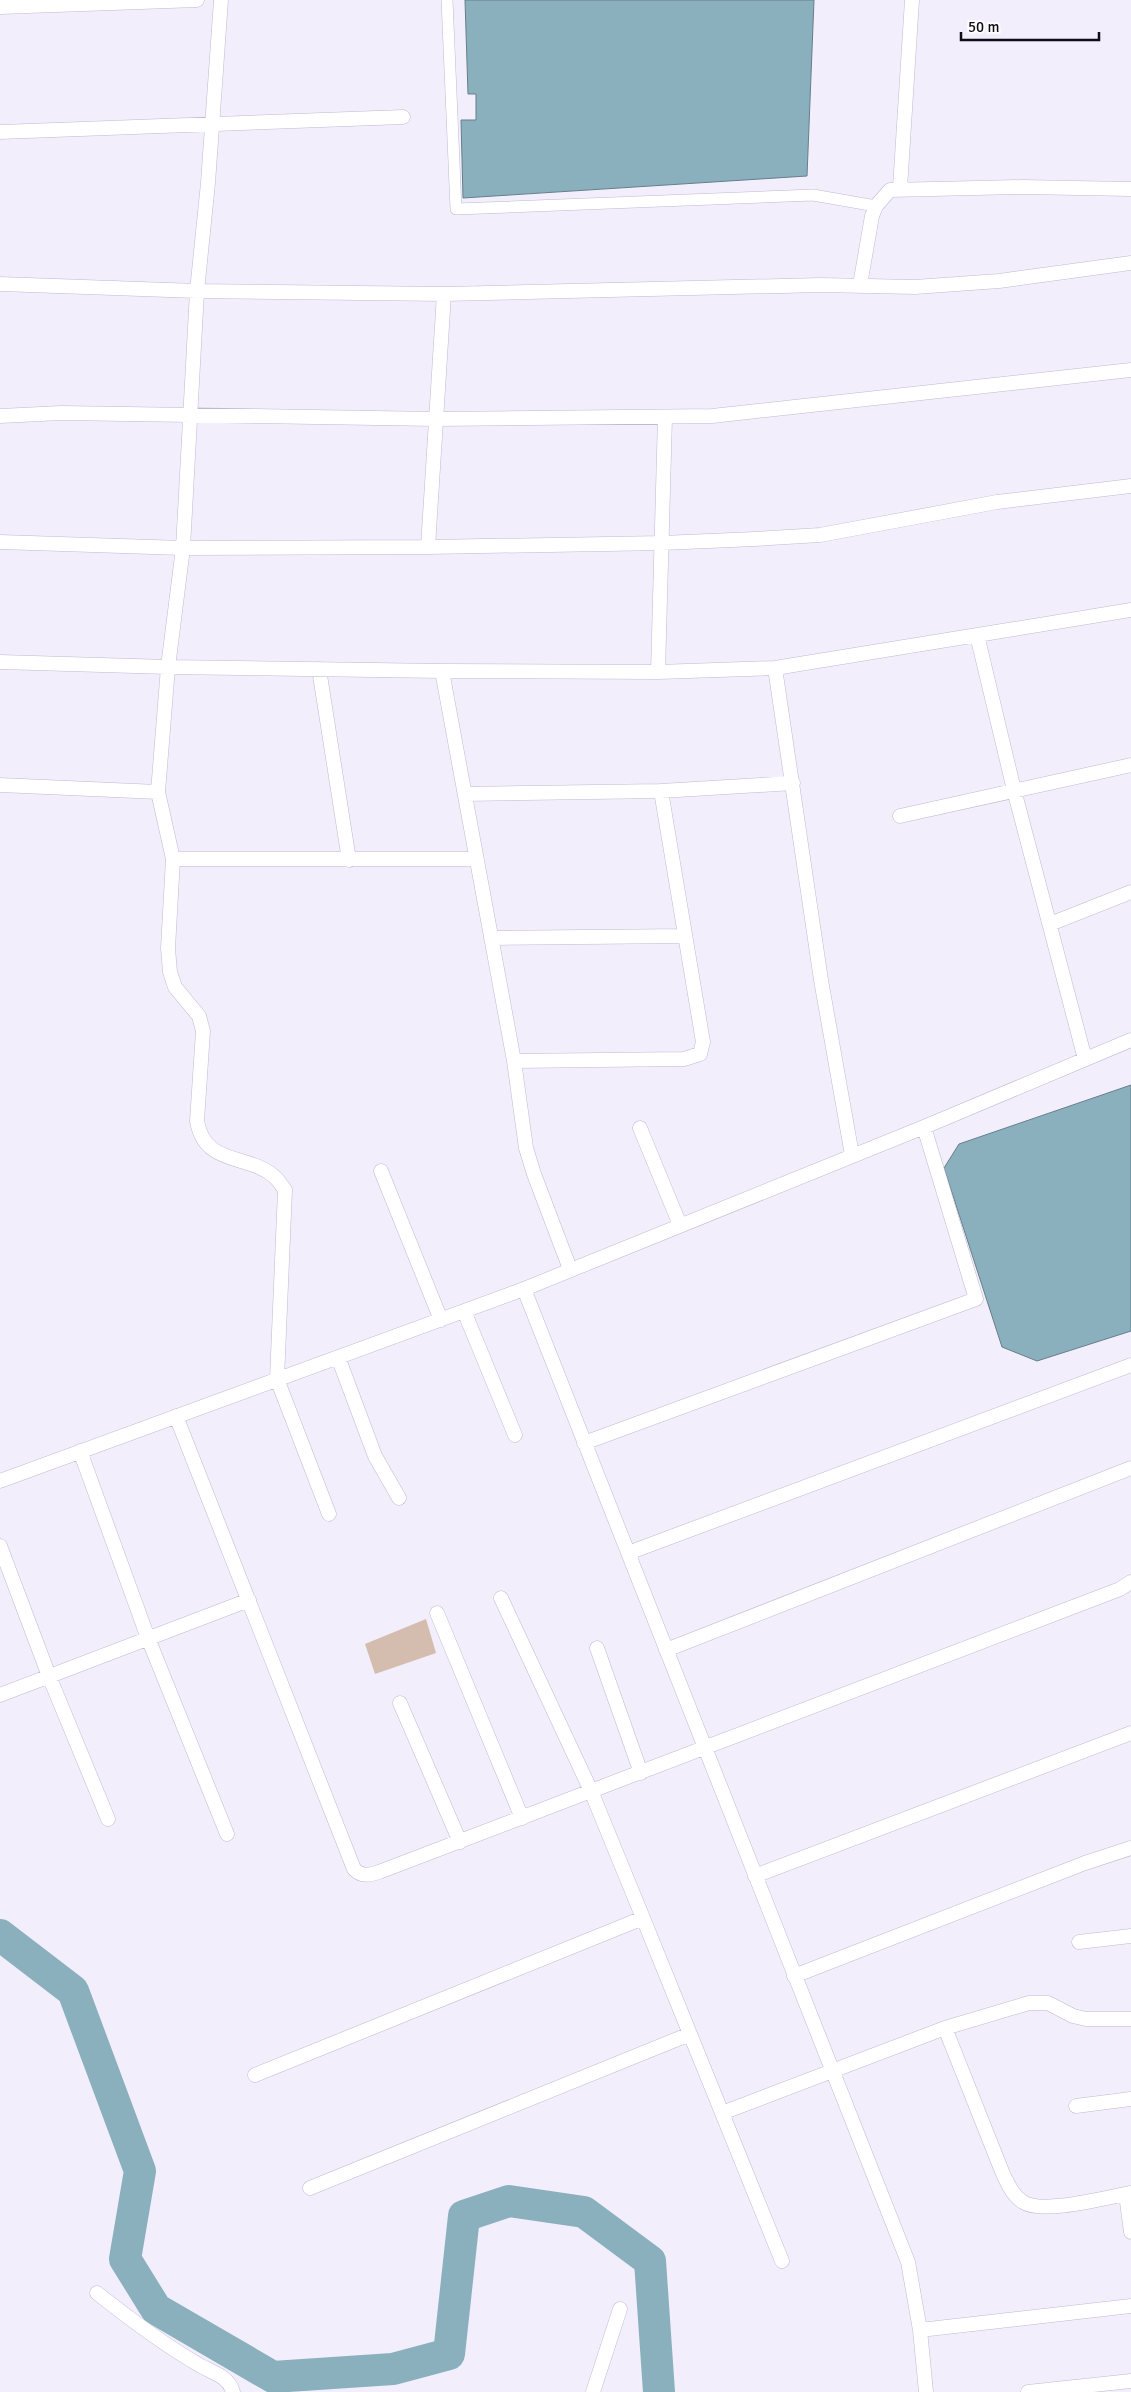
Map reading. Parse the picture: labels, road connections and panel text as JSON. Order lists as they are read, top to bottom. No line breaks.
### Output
{"scale_bar":"50 m"}
